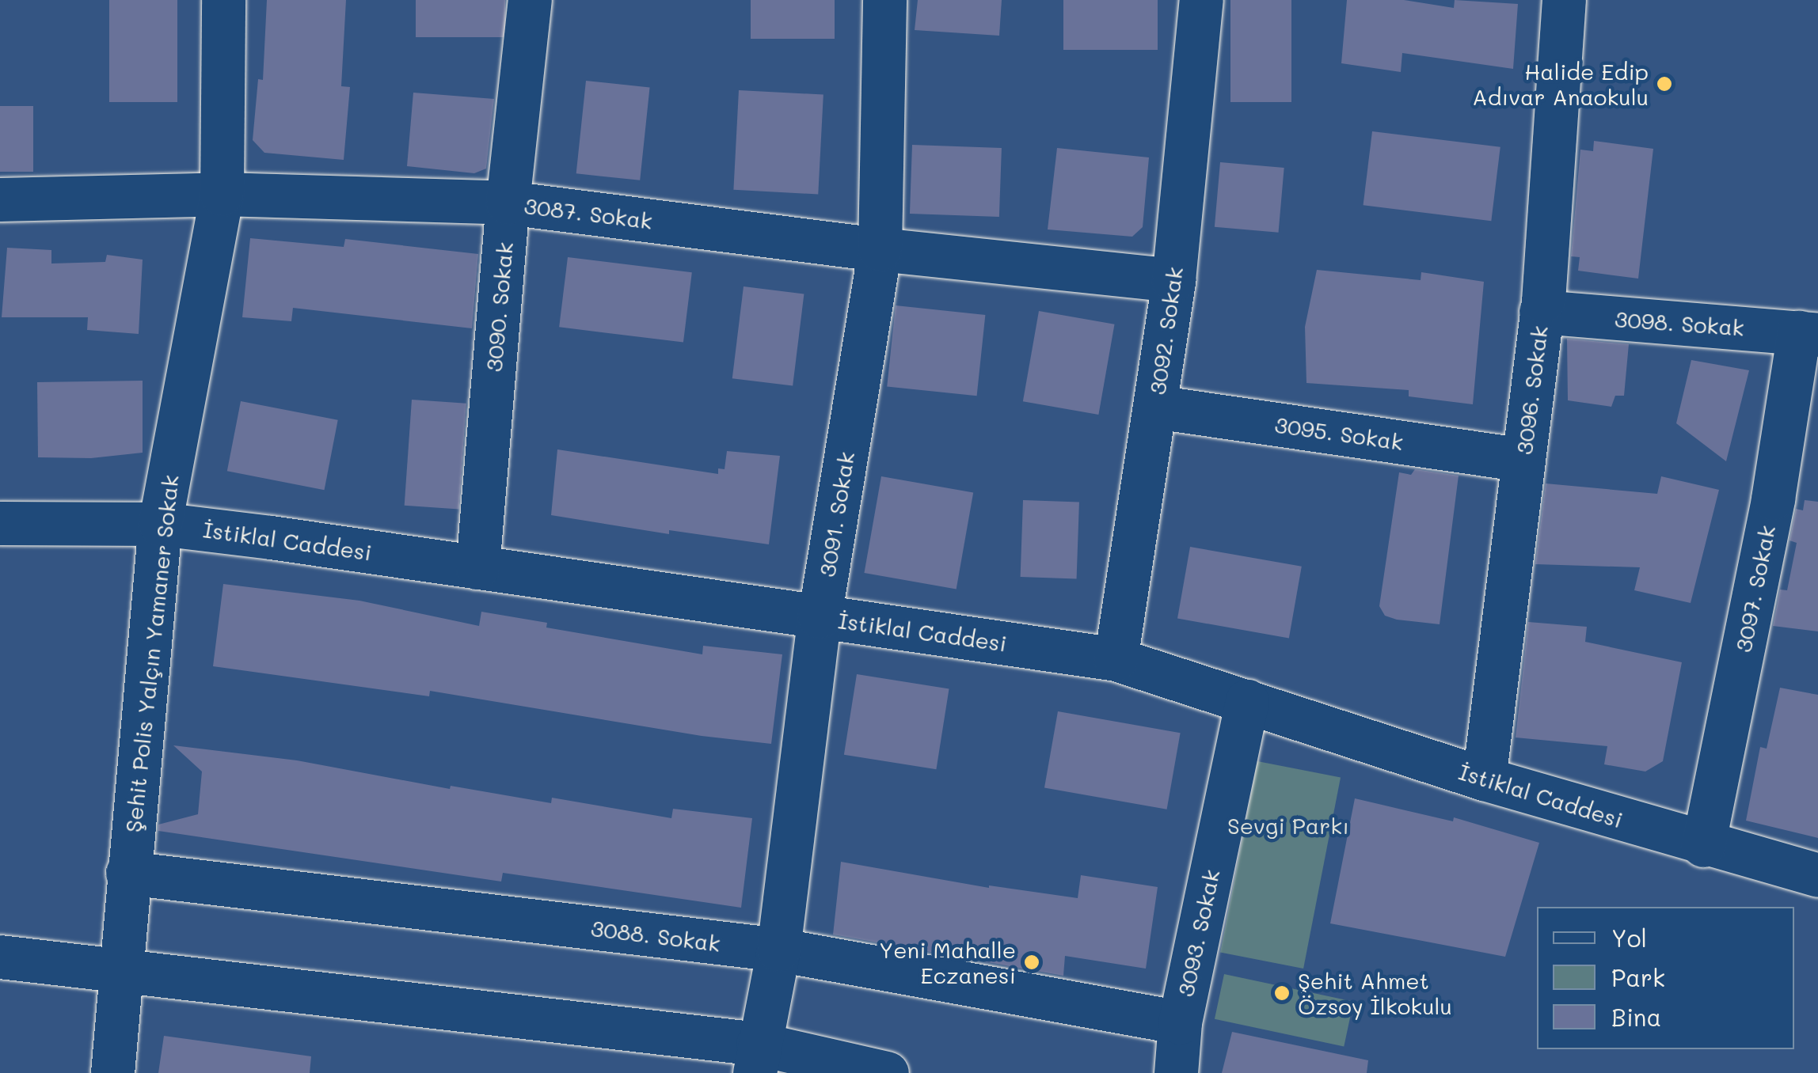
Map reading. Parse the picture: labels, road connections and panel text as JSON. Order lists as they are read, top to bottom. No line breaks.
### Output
{"streets":{"street":["3087. Sokak","3090. Sokak","3098. Sokak","3092. Sokak","3096. Sokak","3095. Sokak","3091. Sokak","İstiklal Caddesi","3097. Sokak","Şehit Polis Yalçın Yamaner Sokak","3093. Sokak","3088. Sokak"]},"crossings":[["3087. Sokak","3090. Sokak"],["3087. Sokak","3092. Sokak"],["3087. Sokak","3091. Sokak"],["3087. Sokak","Şehit Polis Yalçın Yamaner Sokak"],["3090. Sokak","İstiklal Caddesi"],["3098. Sokak","3096. Sokak"],["3098. Sokak","3097. Sokak"],["3092. Sokak","3095. Sokak"],["3092. Sokak","İstiklal Caddesi"],["3096. Sokak","3095. Sokak"],["3096. Sokak","İstiklal Caddesi"],["3091. Sokak","İstiklal Caddesi"],["3091. Sokak","3088. Sokak"],["İstiklal Caddesi","3097. Sokak"],["İstiklal Caddesi","Şehit Polis Yalçın Yamaner Sokak"],["İstiklal Caddesi","3093. Sokak"],["Şehit Polis Yalçın Yamaner Sokak","3088. Sokak"],["3093. Sokak","3088. Sokak"]],"parks":["Sevgi Parkı"],"places":["Halide Edip Adıvar Anaokulu","Yeni Mahalle Eczanesi","Şehit Ahmet Özsoy İlkokulu"],"legend":["Yol","Park","Bina"]}
